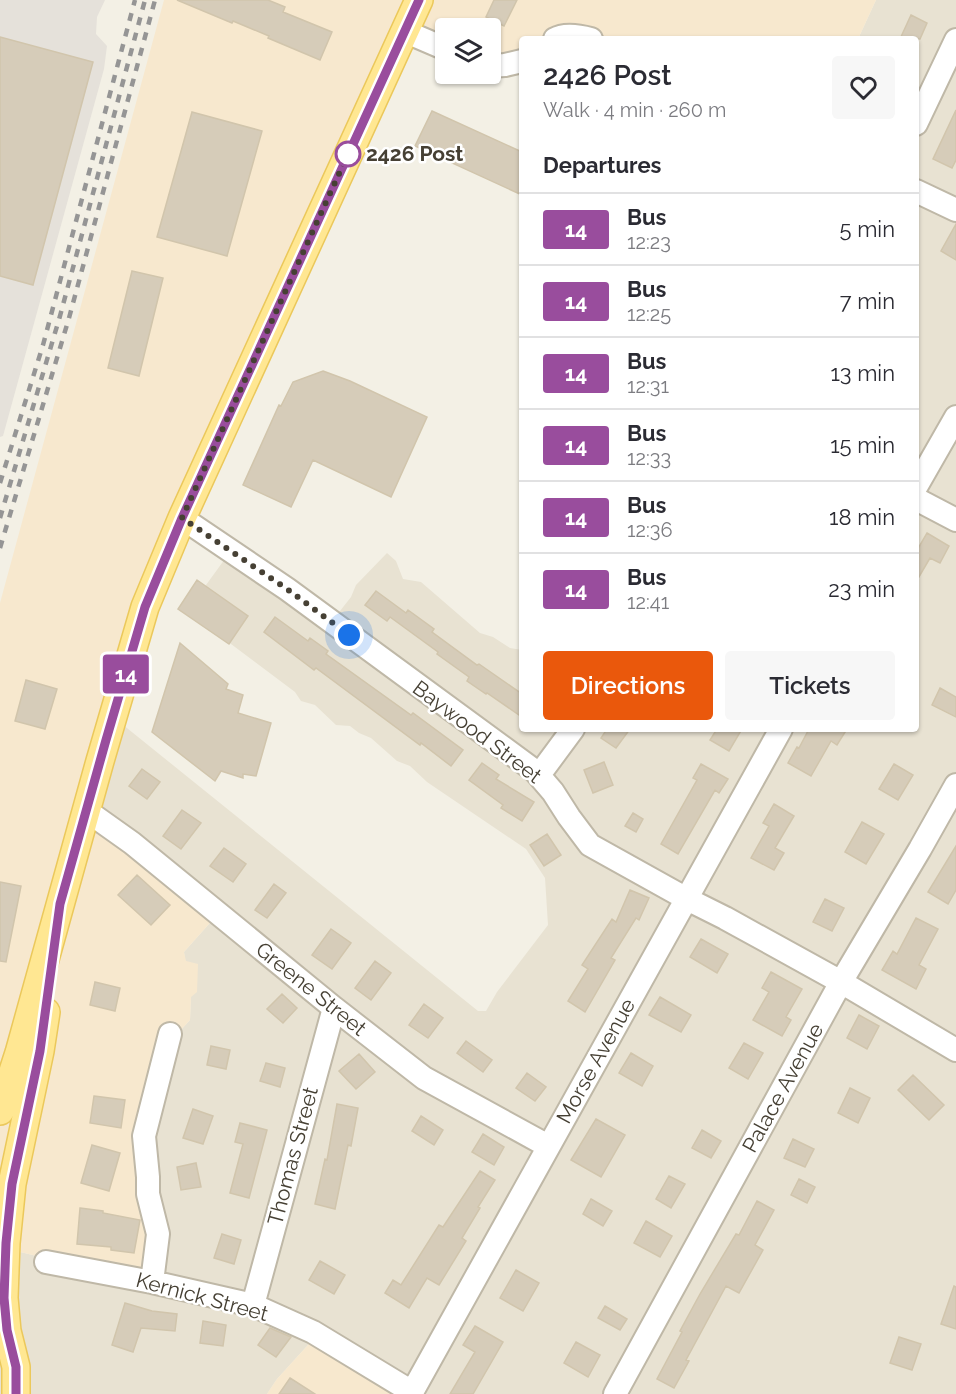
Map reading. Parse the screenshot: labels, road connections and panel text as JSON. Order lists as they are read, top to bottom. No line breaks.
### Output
{"streets":{"street":["Baywood Street","Greene Street","Morse Avenue","Palace Avenue","Thomas Street","Kernick Street"]},"crossings":[["Baywood Street","Morse Avenue"],["Baywood Street","Palace Avenue"],["Greene Street","Morse Avenue"],["Greene Street","Thomas Street"],["Morse Avenue","Kernick Street"],["Thomas Street","Kernick Street"]],"places":["2426 Post"],"lines":["bus line 14"],"page":{"on_map":"14","heading":[["2426 Post","Walk · 4 min · 260 m"],"Departures"],"list":[{"mark":"14","name":"Bus","note":"12:23","value":"5 min"},{"mark":"14","name":"Bus","note":"12:25","value":"7 min"},{"mark":"14","name":"Bus","note":"12:31","value":"13 min"},{"mark":"14","name":"Bus","note":"12:33","value":"15 min"},{"mark":"14","name":"Bus","note":"12:36","value":"18 min"},{"mark":"14","name":"Bus","note":"12:41","value":"23 min"}],"buttons":["Directions","Tickets"]}}
